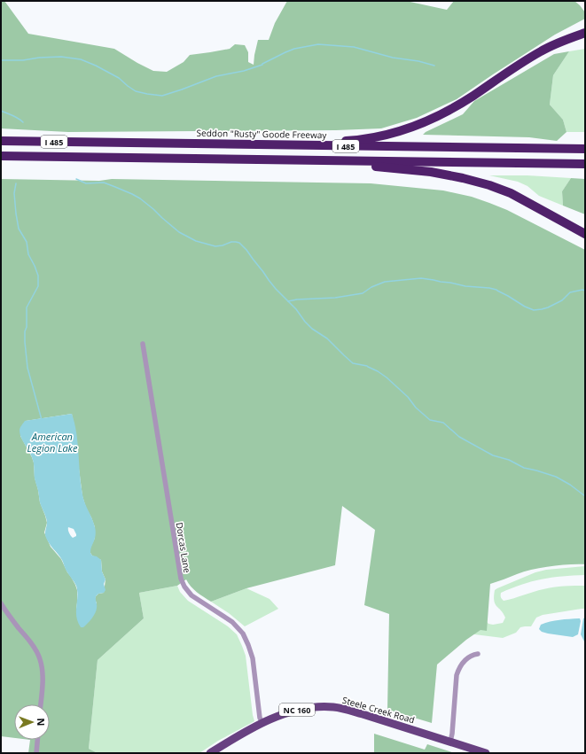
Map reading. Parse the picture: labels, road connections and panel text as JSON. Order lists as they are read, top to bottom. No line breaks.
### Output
{"streets":{"highway":["Seddon \"Rusty\" Goode Freeway","I 485"],"main road":["NC 160","Steele Creek Road"],"street":["Dorcas Lane"]},"crossings":[["Dorcas Lane","Steele Creek Road"]],"water":["American Legion Lake"],"north":"right"}
